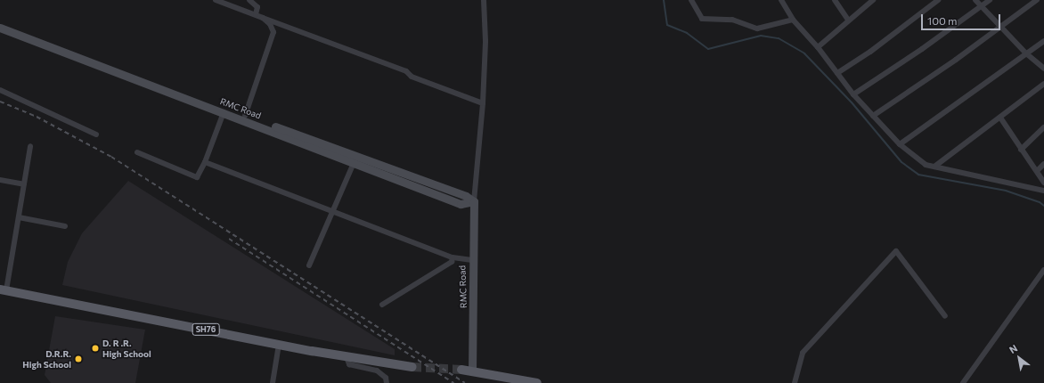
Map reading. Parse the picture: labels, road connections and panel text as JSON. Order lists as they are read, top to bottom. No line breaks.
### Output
{"streets":{"main road":["SH76"],"street":["RMC Road"]},"places":["D. R .R. High School","D.R.R. High School"],"scale_bar":"100 m","north":"top left"}
